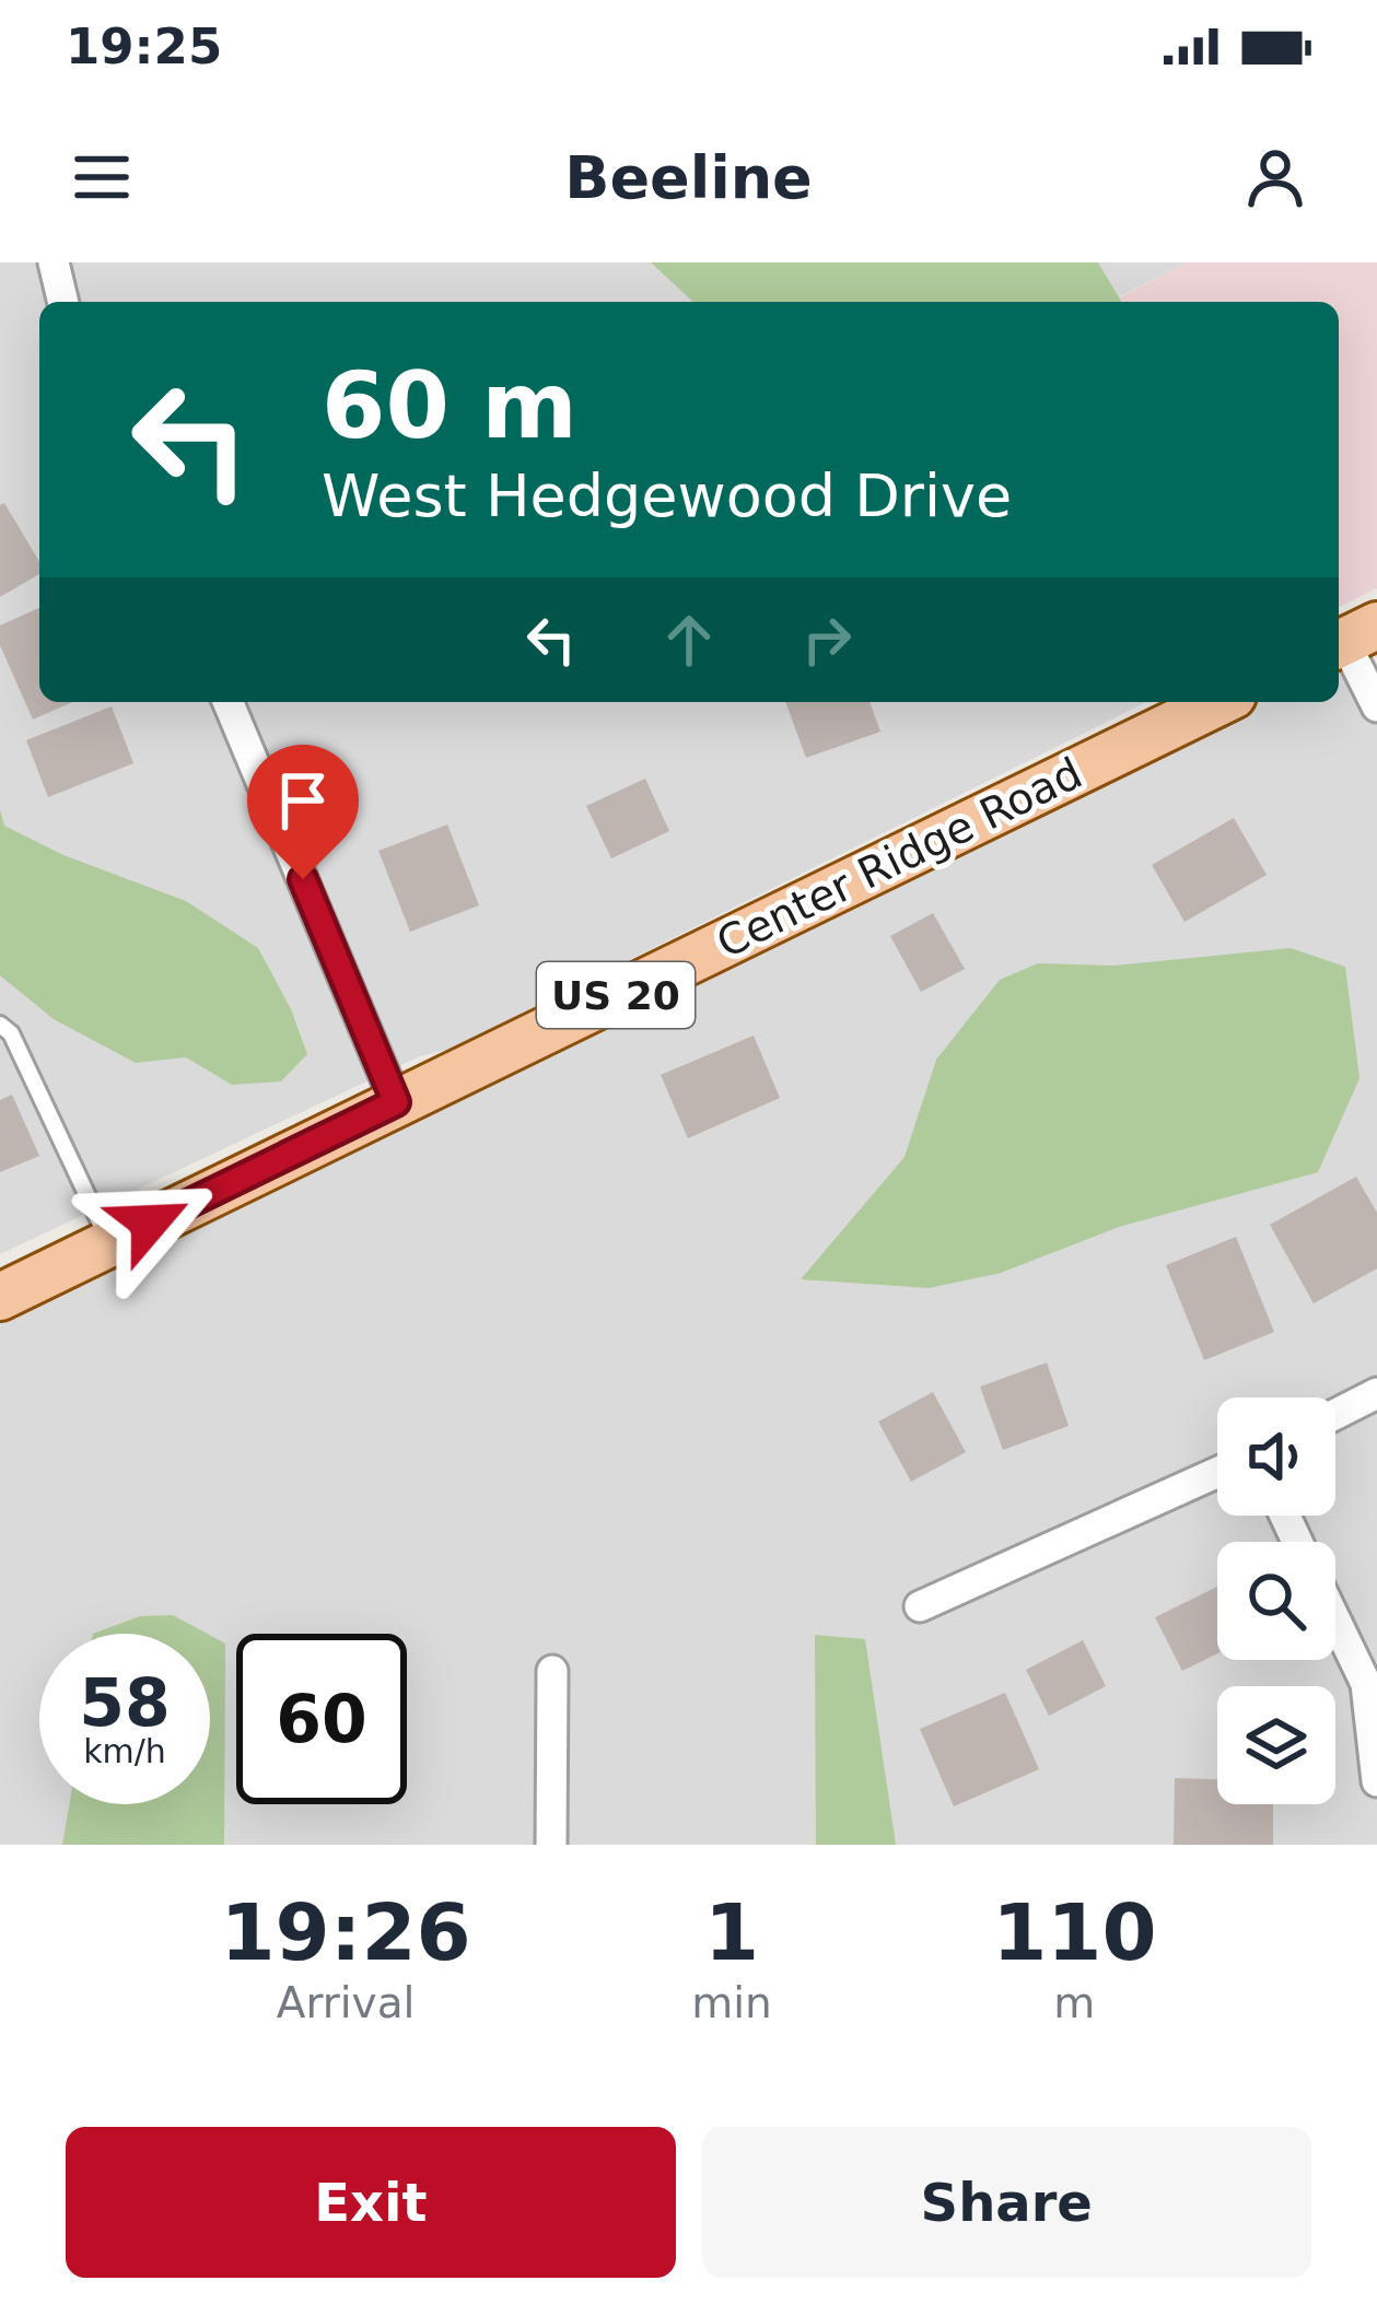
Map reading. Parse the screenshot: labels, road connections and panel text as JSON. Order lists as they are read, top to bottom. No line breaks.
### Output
{"streets":{"main road":["Center Ridge Road","US 20"]},"page":{"status":"19:25","header":"Beeline","turn":["60 m","West Hedgewood Drive"],"speed":"58 km/h","limit":"60","eta":["19:26","Arrival","1","min","110","m"],"buttons":["Exit","Share"]}}
